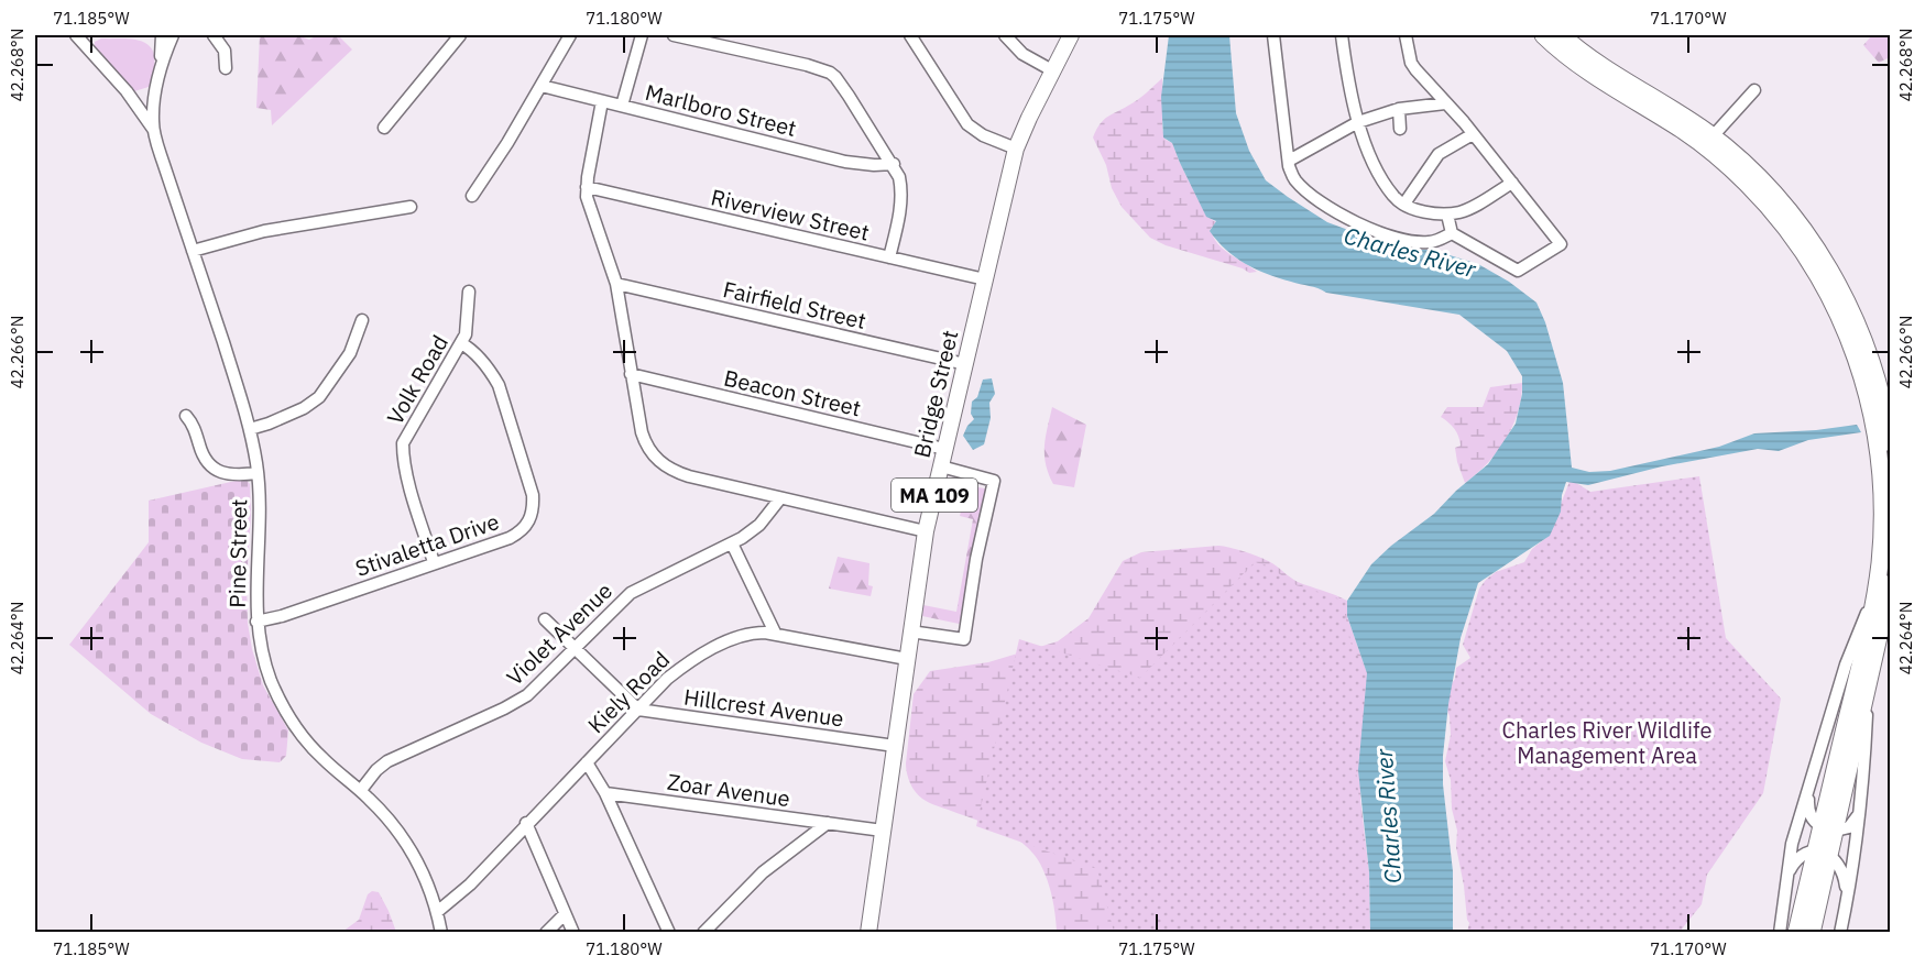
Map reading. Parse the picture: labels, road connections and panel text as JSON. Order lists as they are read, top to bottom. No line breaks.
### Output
{"streets":{"main road":["Bridge Street","MA 109"],"street":["Marlboro Street","Riverview Street","Fairfield Street","Volk Road","Beacon Street","Stivaletta Drive","Pine Street","Violet Avenue","Kiely Road","Hillcrest Avenue","Zoar Avenue"]},"crossings":[["Riverview Street","Bridge Street"],["Fairfield Street","Bridge Street"],["Volk Road","Stivaletta Drive"],["Beacon Street","Bridge Street"],["Bridge Street","Kiely Road"],["Bridge Street","Hillcrest Avenue"],["Bridge Street","Zoar Avenue"],["Stivaletta Drive","Pine Street"],["Pine Street","Violet Avenue"],["Pine Street","Kiely Road"],["Kiely Road","Hillcrest Avenue"]],"water":["Charles River"],"parks":["Charles River Wildlife Management Area"],"coordinates":["71.185°W","71.180°W","71.175°W","71.170°W","42.268°N","42.266°N","42.264°N"]}
